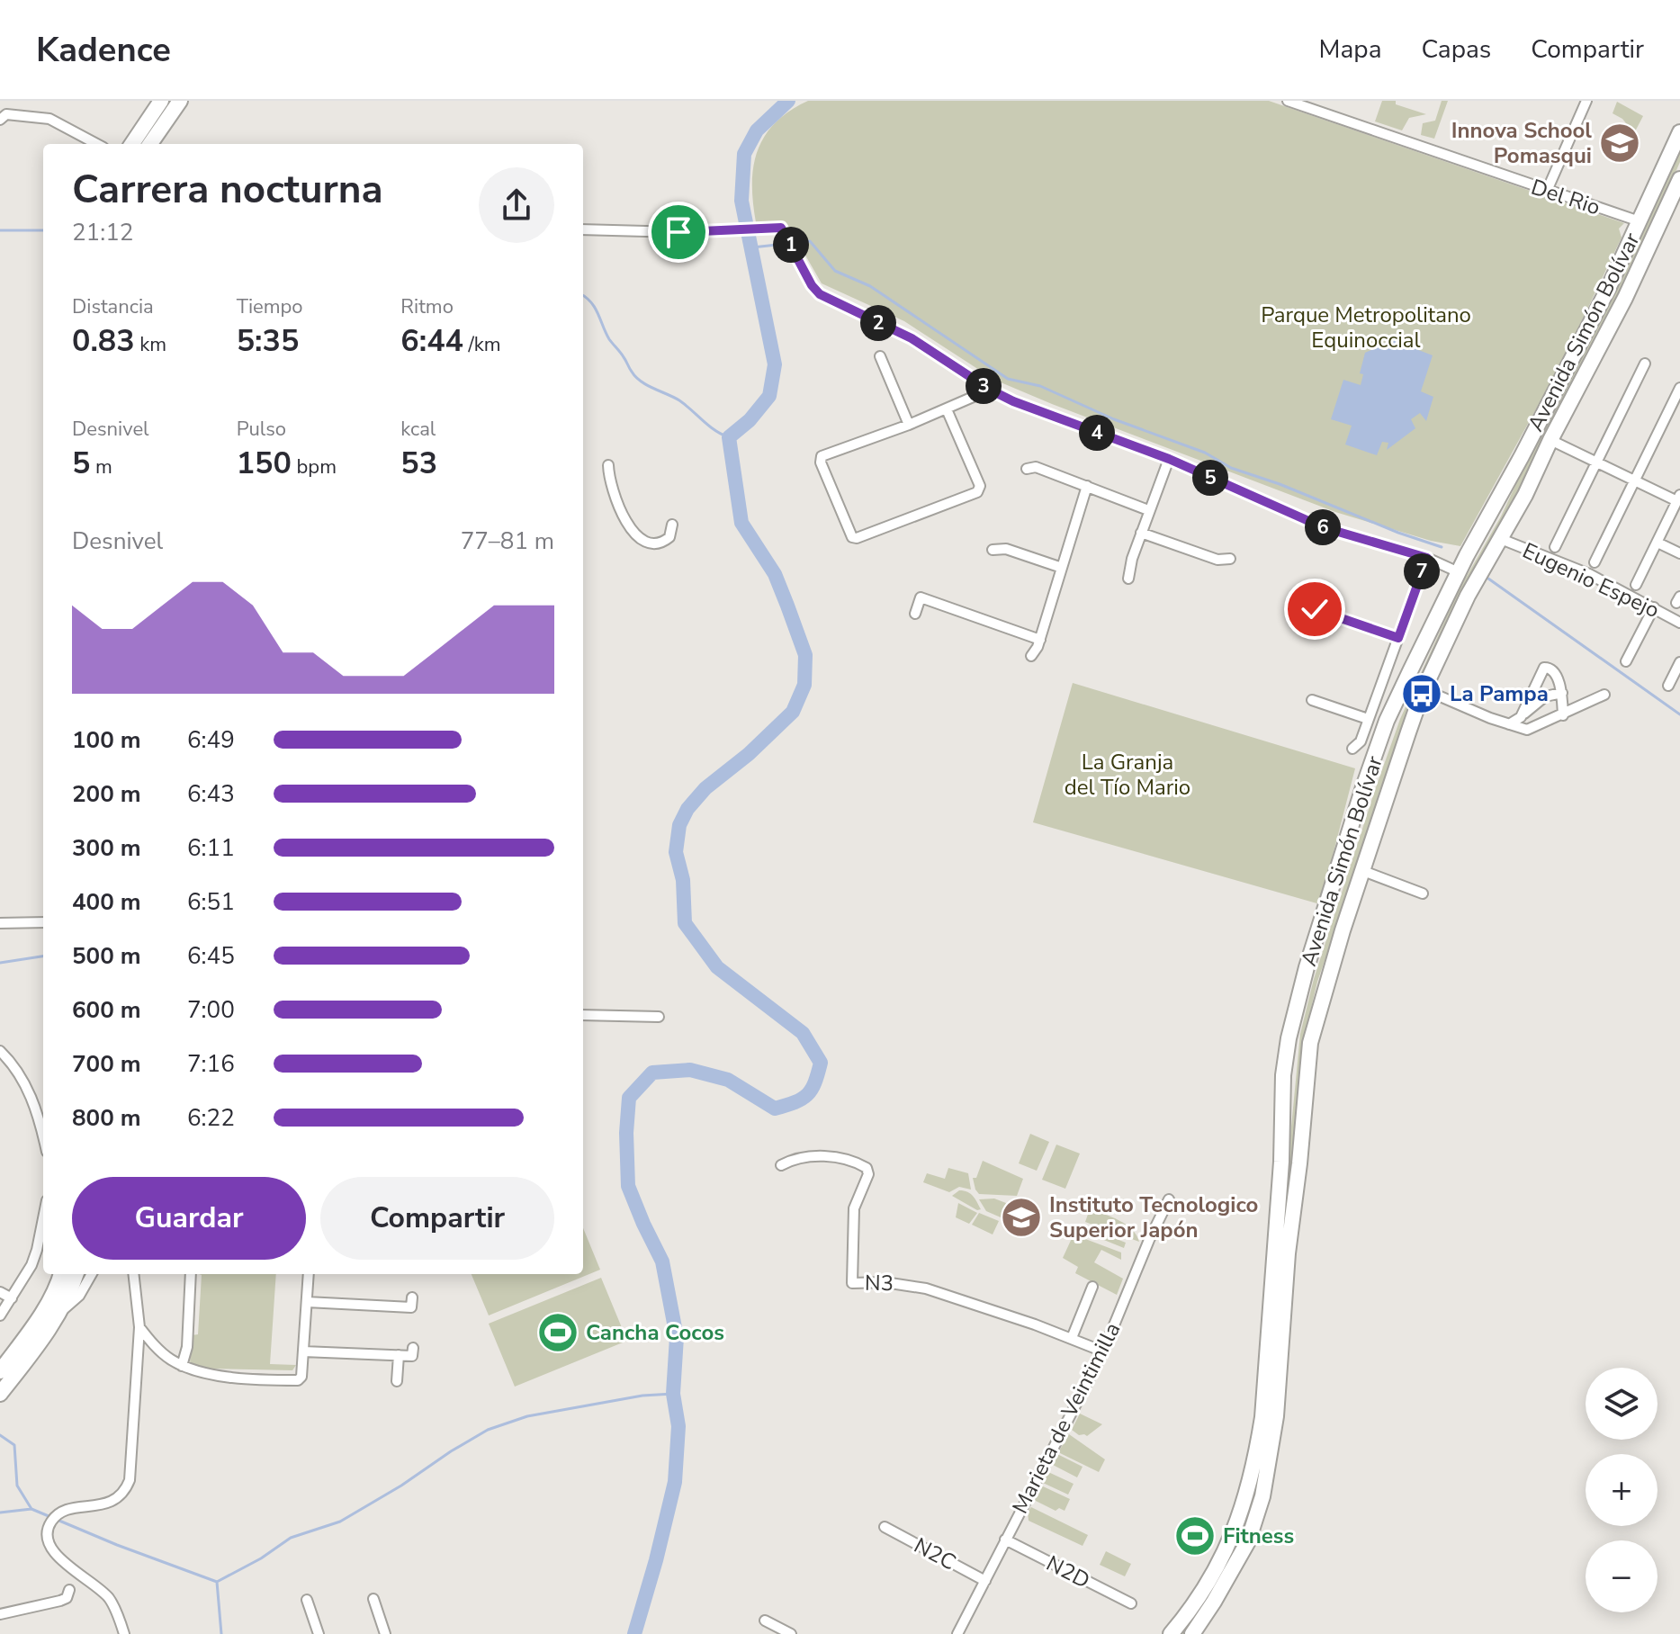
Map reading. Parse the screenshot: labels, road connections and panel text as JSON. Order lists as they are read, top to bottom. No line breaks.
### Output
{"streets":{"main road":["Avenida Simón Bolívar"],"street":["Del Rio","Eugenio Espejo","N3","Marieta de Veintimilla","N2C","N2D"]},"crossings":[["Del Rio","Avenida Simón Bolívar"],["Avenida Simón Bolívar","Eugenio Espejo"],["N3","Marieta de Veintimilla"],["Marieta de Veintimilla","N2C"],["Marieta de Veintimilla","N2D"]],"parks":["Parque Metropolitano Equinoccial","La Granja del Tío Mario"],"places":{"school or university":["Innova School Pomasqui","Instituto Tecnologico Superior Japón"],"bus stop":["La Pampa"],"sports":["Cancha Cocos","Fitness"]},"page":{"header":"Kadence","nav":["Mapa","Capas","Compartir"],"heading":["Carrera nocturna","21:12"],"pins":["1","2","3","4","5","6","7"],"stats":[["Distancia","0.83 km"],["Tiempo","5:35"],["Ritmo","6:44 /km"],["Desnivel","5 m"],["Pulso","150 bpm"],["kcal","53"]],"chart":["Desnivel","77–81 m"],"list":[{"name":"100 m","note":"6:49"},{"name":"200 m","note":"6:43"},{"name":"300 m","note":"6:11"},{"name":"400 m","note":"6:51"},{"name":"500 m","note":"6:45"},{"name":"600 m","note":"7:00"},{"name":"700 m","note":"7:16"},{"name":"800 m","note":"6:22"}],"buttons":["Guardar","Compartir"],"map_buttons":["+","−"]}}
